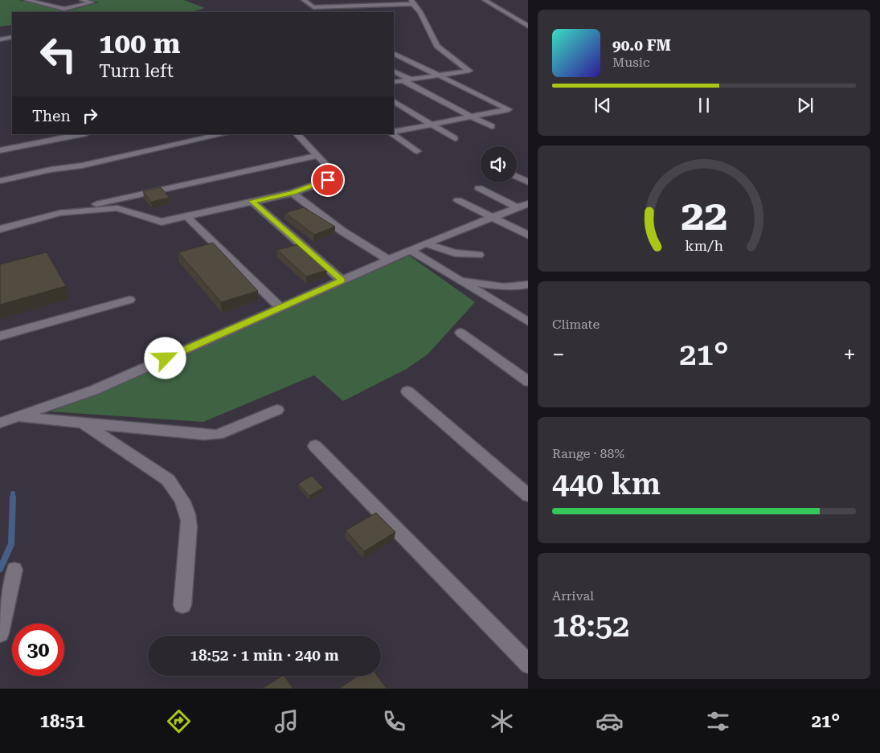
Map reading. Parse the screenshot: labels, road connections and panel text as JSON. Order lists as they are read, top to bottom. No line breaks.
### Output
{"page":{"turn":["100 m","Turn left"],"song":["90.0 FM","Music"],"then":"Then","tile":["Climate",["Range · 88%","440 km"],["Arrival","18:52"]],"heat":["−","21°","+"],"limit":"30","trip":"18:52 · 1 min · 240 m","tabs":["18:51","21°"],"gauge":["22","km/h"]}}
